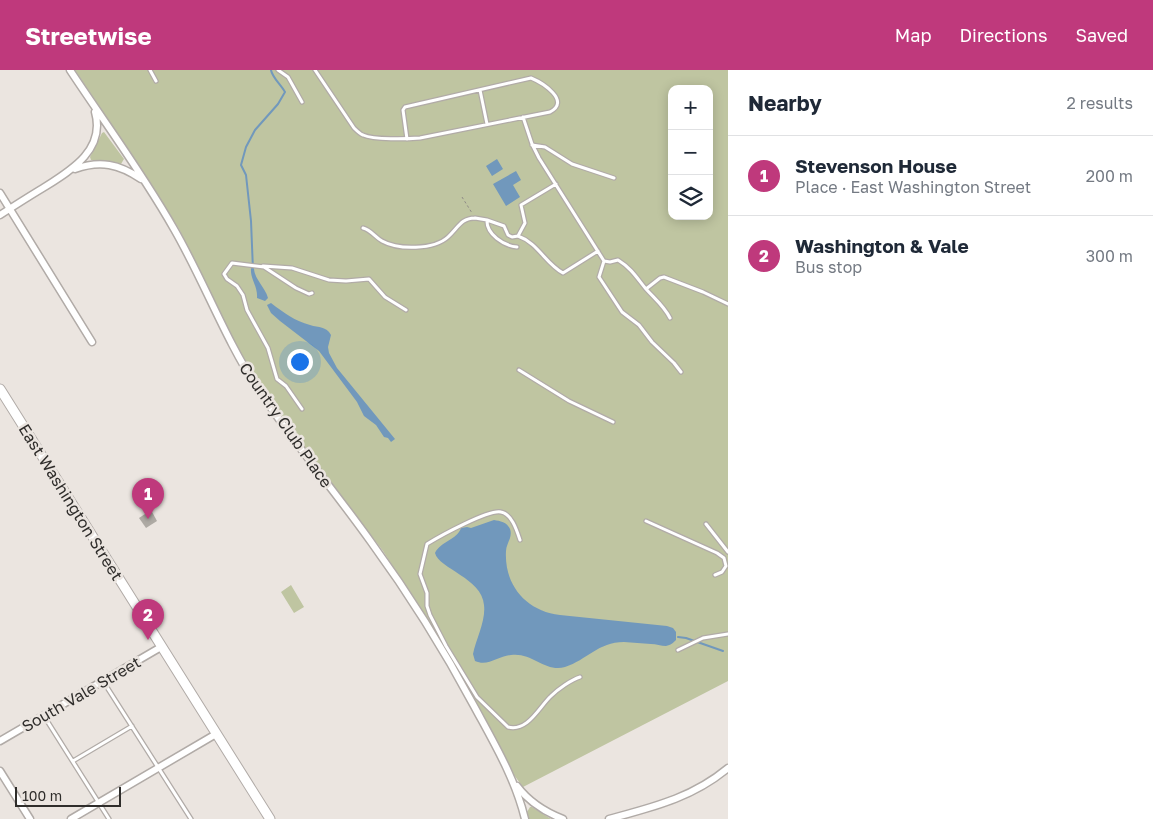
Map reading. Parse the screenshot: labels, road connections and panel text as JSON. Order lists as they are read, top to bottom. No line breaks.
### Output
{"streets":{"main road":["East Washington Street"],"street":["Country Club Place","South Vale Street"]},"crossings":[["East Washington Street","South Vale Street"]],"scale_bar":"100 m","page":{"header":"Streetwise","nav":["Map","Directions","Saved"],"heading":["Nearby","2 results"],"map_buttons":["+","−"],"list":[{"mark":"1","name":"Stevenson House","note":"Place · East Washington Street","value":"200 m"},{"mark":"2","name":"Washington & Vale","note":"Bus stop","value":"300 m"}],"pins":["1","2"],"scale":"100 m"}}
